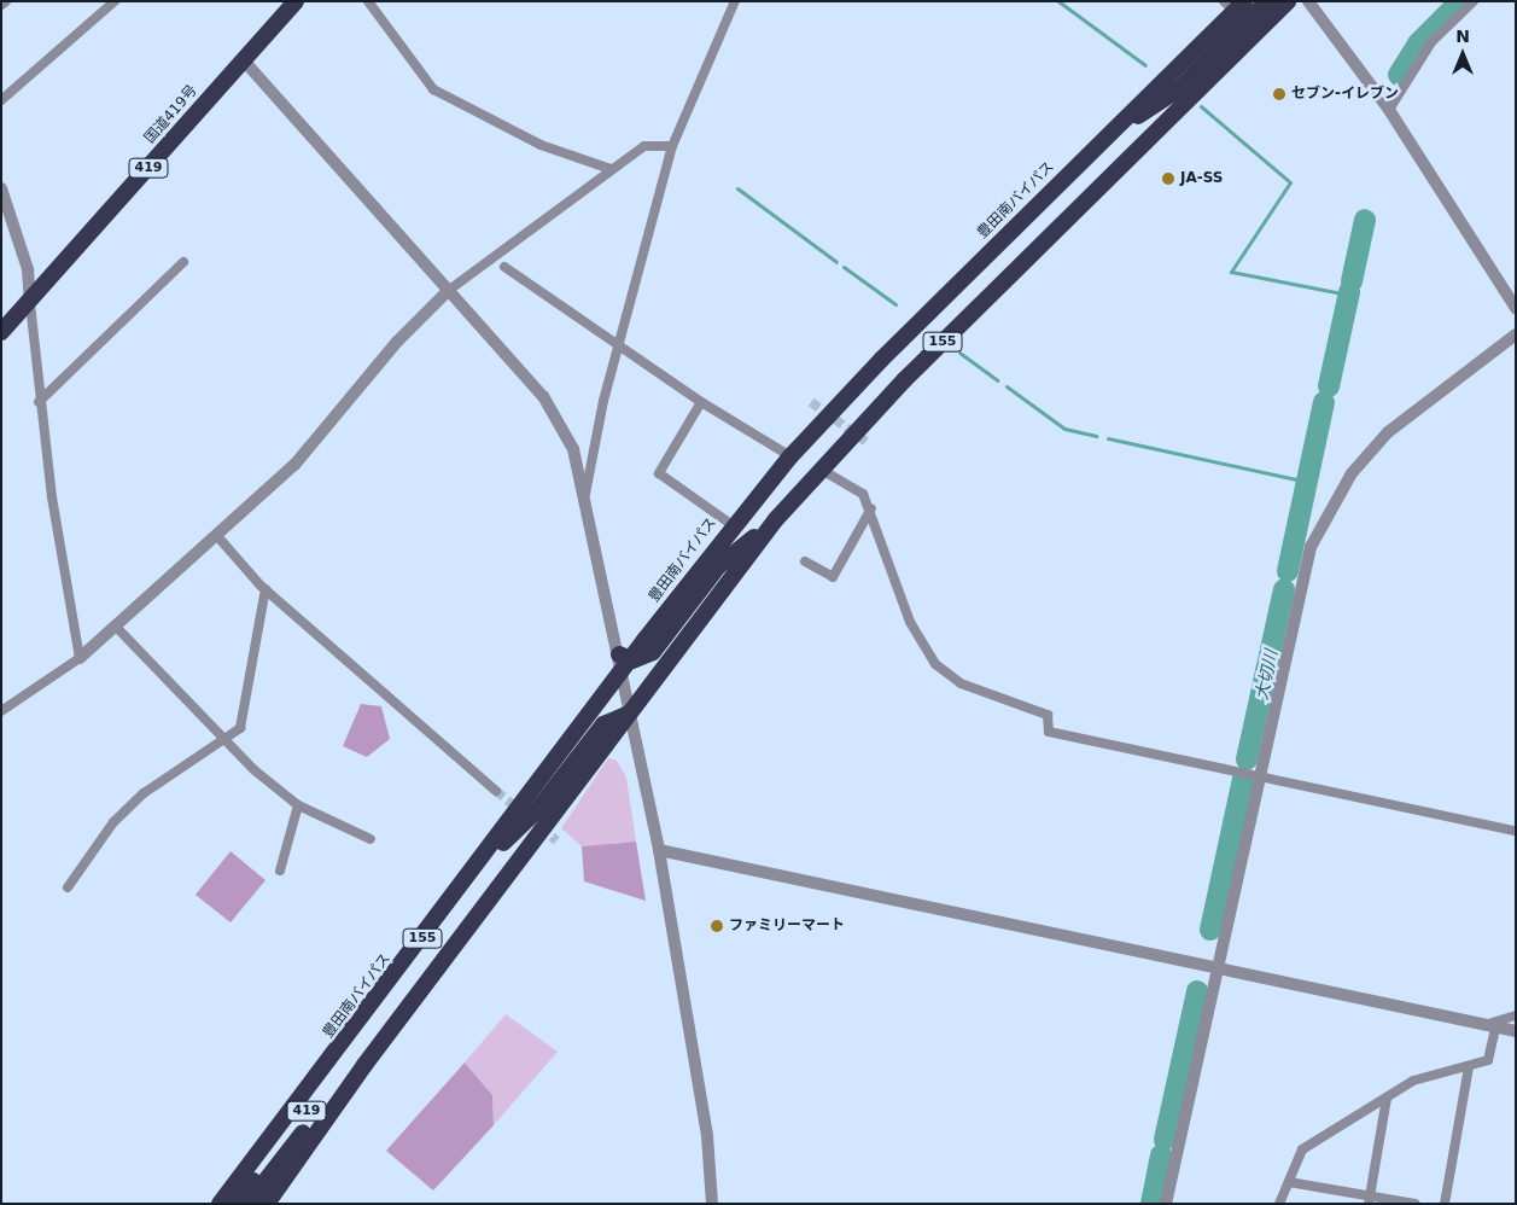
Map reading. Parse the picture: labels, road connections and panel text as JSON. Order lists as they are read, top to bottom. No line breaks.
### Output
{"streets":{"highway":["国道419号","419","豊田南バイパス","155"]},"crossings":[["419","豊田南バイパス"],["419","155"],["豊田南バイパス","155"]],"water":["大切川"],"places":["セブン-イレブン","JA-SS","ファミリーマート"],"north":"top"}
